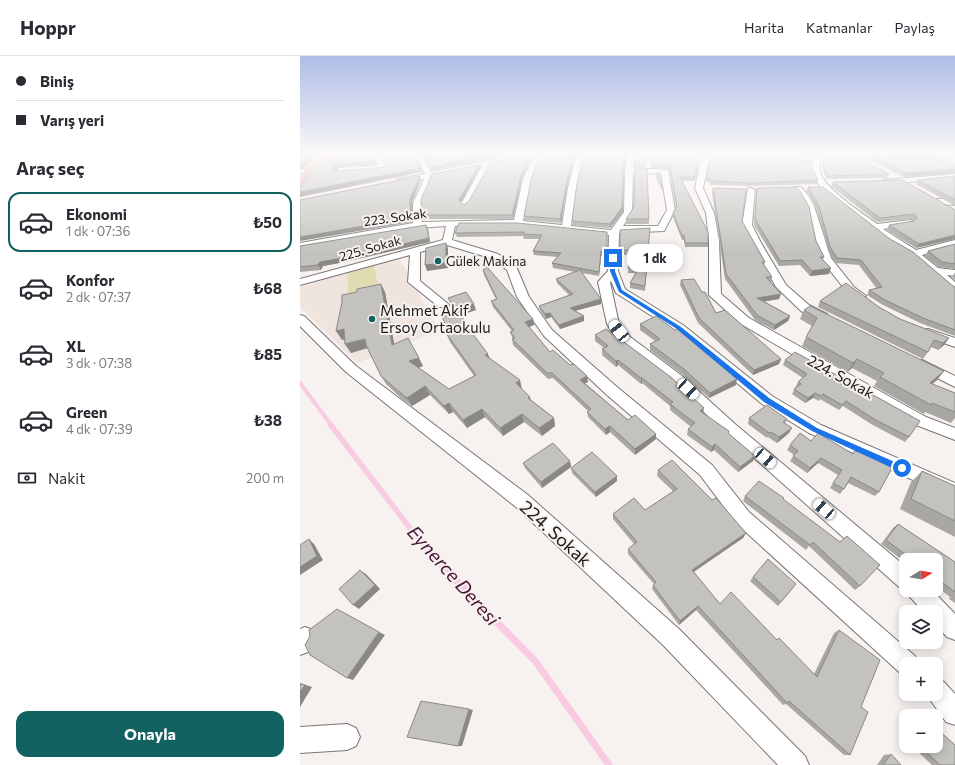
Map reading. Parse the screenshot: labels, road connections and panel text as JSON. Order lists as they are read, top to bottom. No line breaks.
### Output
{"streets":{"street":["223. Sokak","225. Sokak","224. Sokak"]},"water":["Eynerce Deresi"],"places":["Gülek Makina","Mehmet Akif Ersoy Ortaokulu"],"north":"right","page":{"header":"Hoppr","nav":["Harita","Katmanlar","Paylaş"],"banner":["Biniş","Varış yeri"],"heading":"Araç seç","list":[{"name":"Ekonomi","note":"1 dk · 07:36","value":"₺50"},{"name":"Konfor","note":"2 dk · 07:37","value":"₺68"},{"name":"XL","note":"3 dk · 07:38","value":"₺85"},{"name":"Green","note":"4 dk · 07:39","value":"₺38"}],"bubble":"1 dk","pay":["Nakit","200 m"],"map_buttons":["+","−"],"buttons":"Onayla"}}
